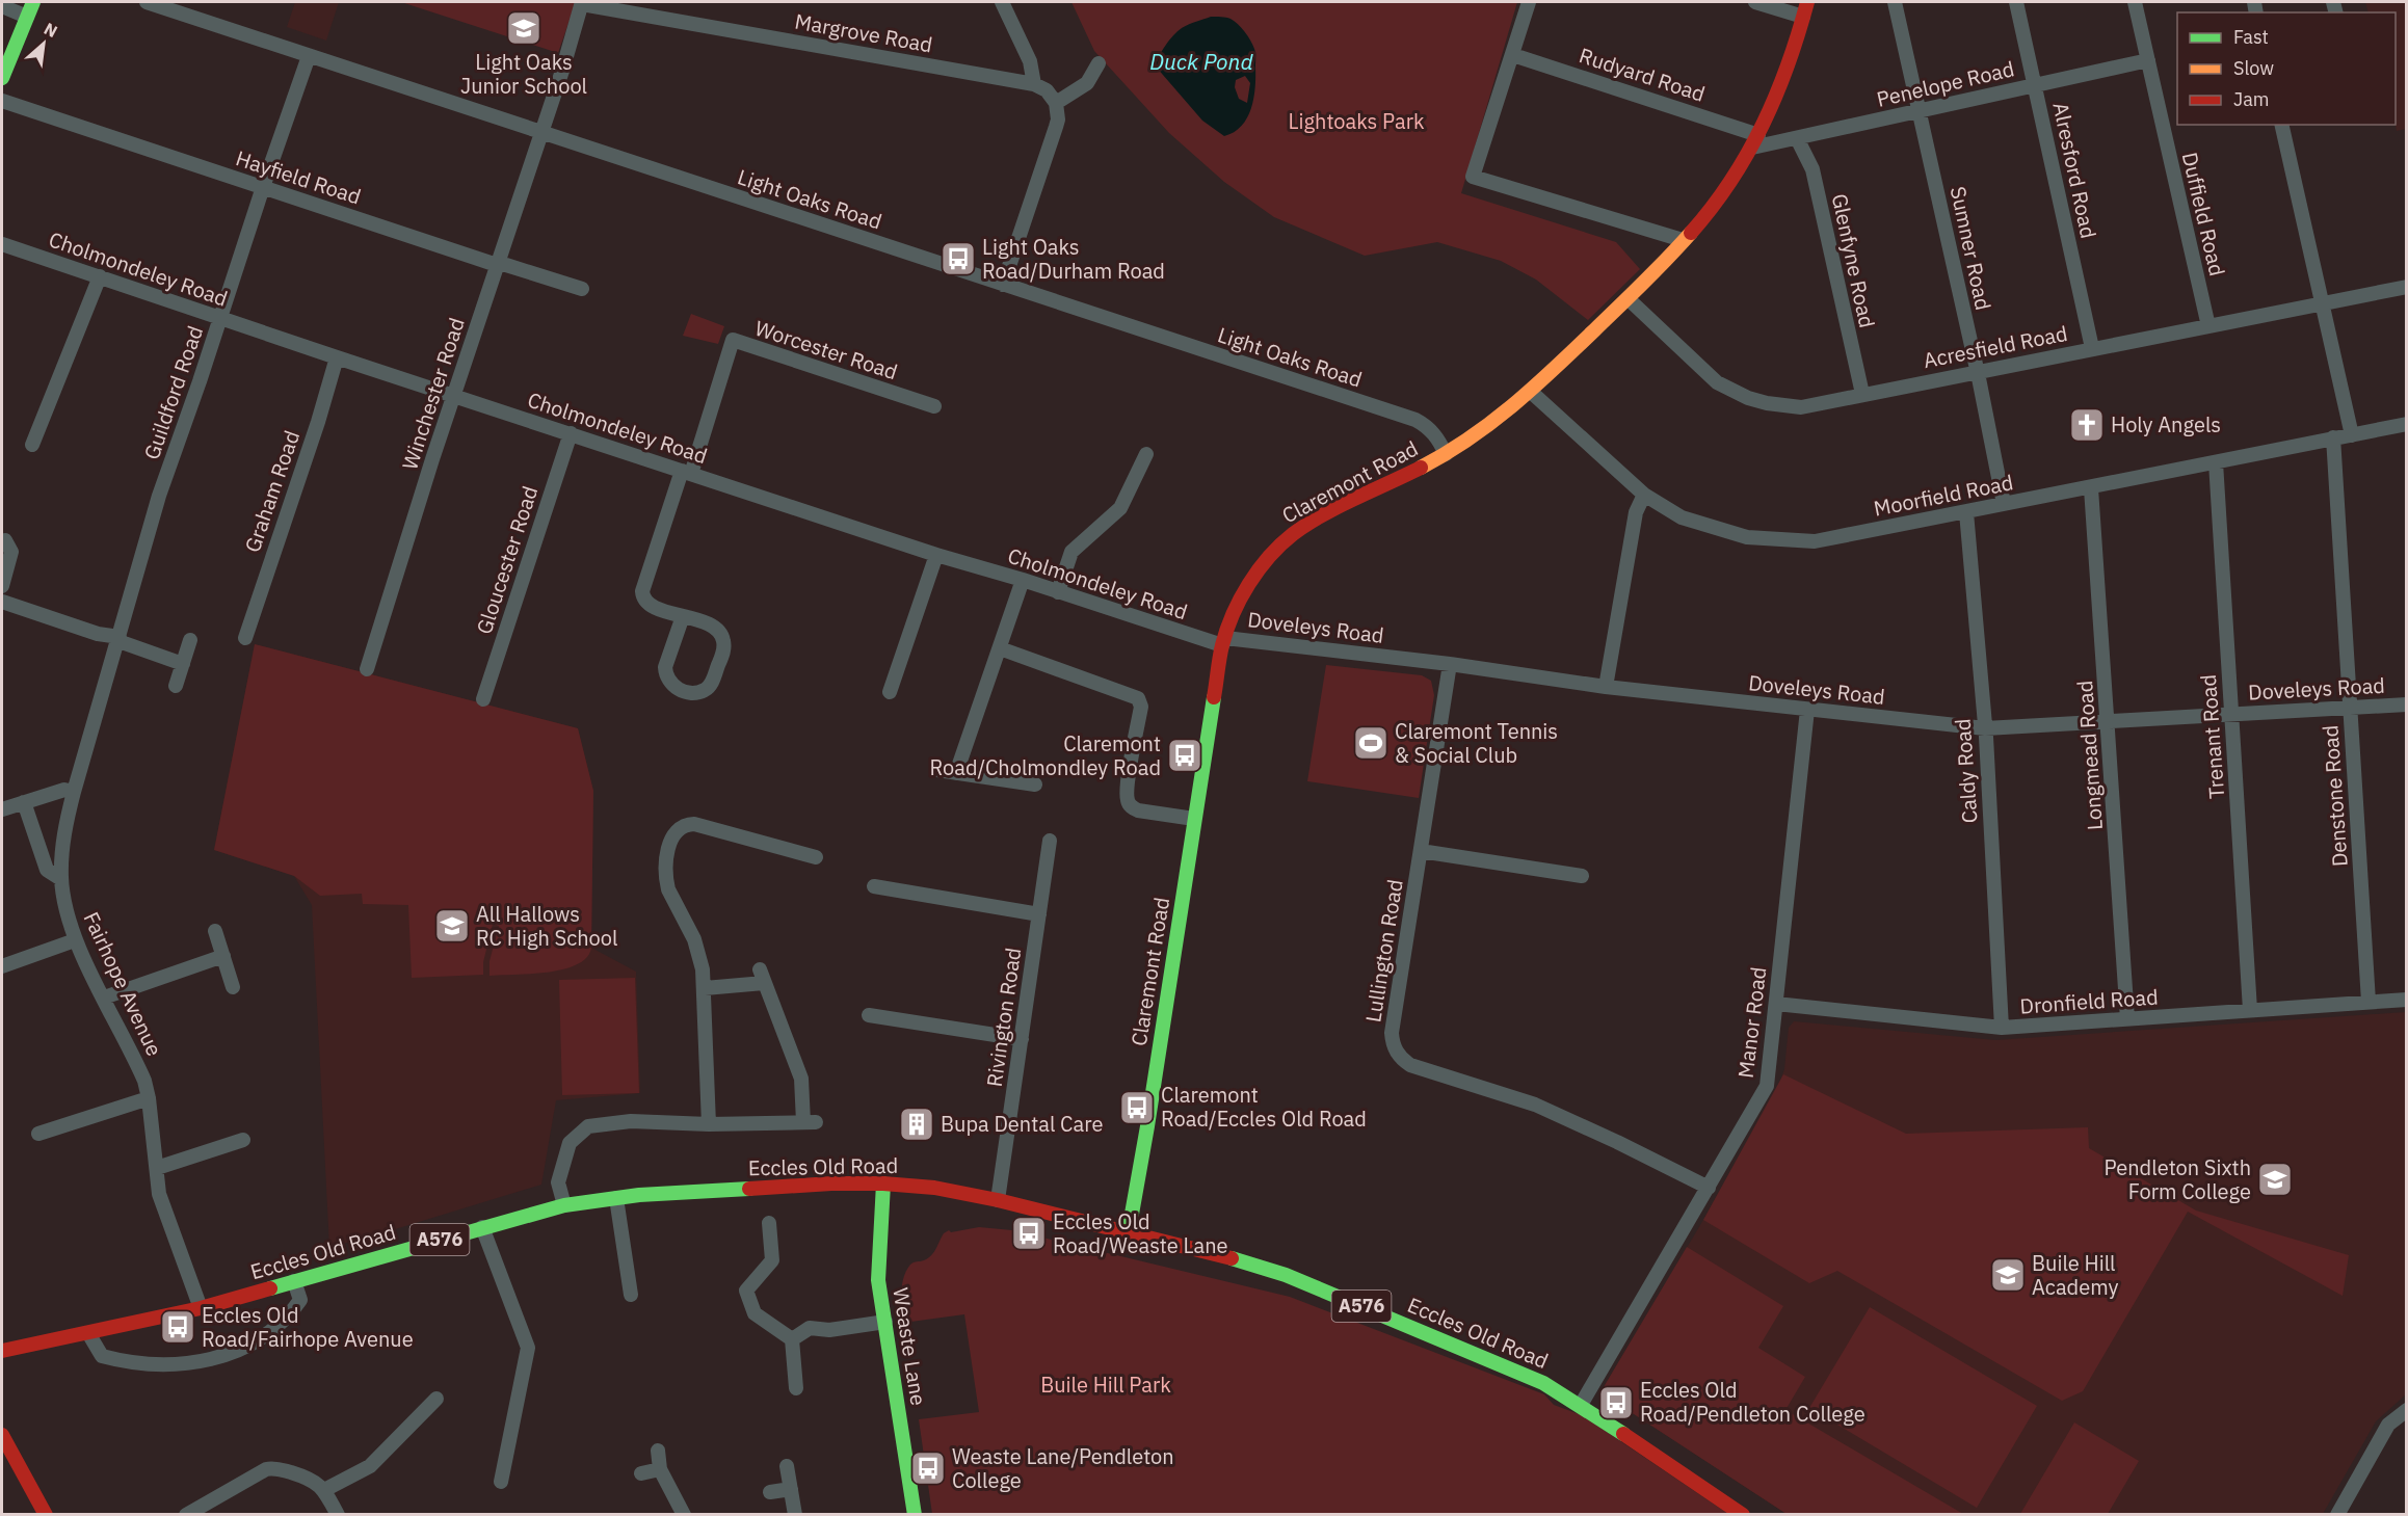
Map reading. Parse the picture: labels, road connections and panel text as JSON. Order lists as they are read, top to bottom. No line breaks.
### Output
{"streets":{"main road":["Claremont Road","Eccles Old Road","A576","Weaste Lane"],"street":["Margrove Road","Rudyard Road","Penelope Road","Alresford Road","Hayfield Road","Light Oaks Road","Duffield Road","Sumner Road","Glenfyne Road","Cholmondeley Road","Acresfield Road","Worcester Road","Guildford Road","Winchester Road","Graham Road","Moorfield Road","Gloucester Road","Doveleys Road","Trenant Road","Longmead Road","Caldy Road","Denstone Road","Lullington Road","Fairhope Avenue","Dronfield Road","Rivington Road","Manor Road"]},"crossings":[["Margrove Road","Winchester Road"],["Rudyard Road","Penelope Road"],["Rudyard Road","Claremont Road"],["Penelope Road","Alresford Road"],["Penelope Road","Duffield Road"],["Penelope Road","Sumner Road"],["Penelope Road","Glenfyne Road"],["Penelope Road","Claremont Road"],["Alresford Road","Acresfield Road"],["Hayfield Road","Guildford Road"],["Hayfield Road","Winchester Road"],["Light Oaks Road","Guildford Road"],["Light Oaks Road","Winchester Road"],["Light Oaks Road","Claremont Road"],["Duffield Road","Acresfield Road"],["Sumner Road","Acresfield Road"],["Sumner Road","Moorfield Road"],["Glenfyne Road","Acresfield Road"],["Cholmondeley Road","Worcester Road"],["Cholmondeley Road","Guildford Road"],["Cholmondeley Road","Winchester Road"],["Cholmondeley Road","Claremont Road"],["Cholmondeley Road","Graham Road"],["Cholmondeley Road","Gloucester Road"],["Cholmondeley Road","Doveleys Road"],["Acresfield Road","Claremont Road"],["Guildford Road","Fairhope Avenue"],["Claremont Road","Moorfield Road"],["Claremont Road","Doveleys Road"],["Claremont Road","Eccles Old Road"],["Moorfield Road","Trenant Road"],["Moorfield Road","Longmead Road"],["Moorfield Road","Caldy Road"],["Moorfield Road","Denstone Road"],["Doveleys Road","Trenant Road"],["Doveleys Road","Longmead Road"],["Doveleys Road","Caldy Road"],["Doveleys Road","Denstone Road"],["Doveleys Road","Lullington Road"],["Doveleys Road","Manor Road"],["Trenant Road","Dronfield Road"],["Longmead Road","Dronfield Road"],["Caldy Road","Dronfield Road"],["Denstone Road","Dronfield Road"],["Lullington Road","Manor Road"],["Fairhope Avenue","Eccles Old Road"],["Dronfield Road","Manor Road"],["Rivington Road","Eccles Old Road"],["Manor Road","Eccles Old Road"],["Eccles Old Road","Weaste Lane"]],"water":["Duck Pond"],"parks":["Lightoaks Park","Buile Hill Park"],"places":{"school or university":["Light Oaks Junior School","All Hallows RC High School","Pendleton Sixth Form College","Buile Hill Academy"],"bus stop":["Light Oaks Road/Durham Road","Claremont Road/Cholmondley Road","Claremont Road/Eccles Old Road","Eccles Old Road/Weaste Lane","Eccles Old Road/Fairhope Avenue","Eccles Old Road/Pendleton College","Weaste Lane/Pendleton College"],"church":["Holy Angels"],"sports":["Claremont Tennis & Social Club"],"building":["Bupa Dental Care"]},"legend":["Fast","Slow","Jam"],"north":"top right"}
